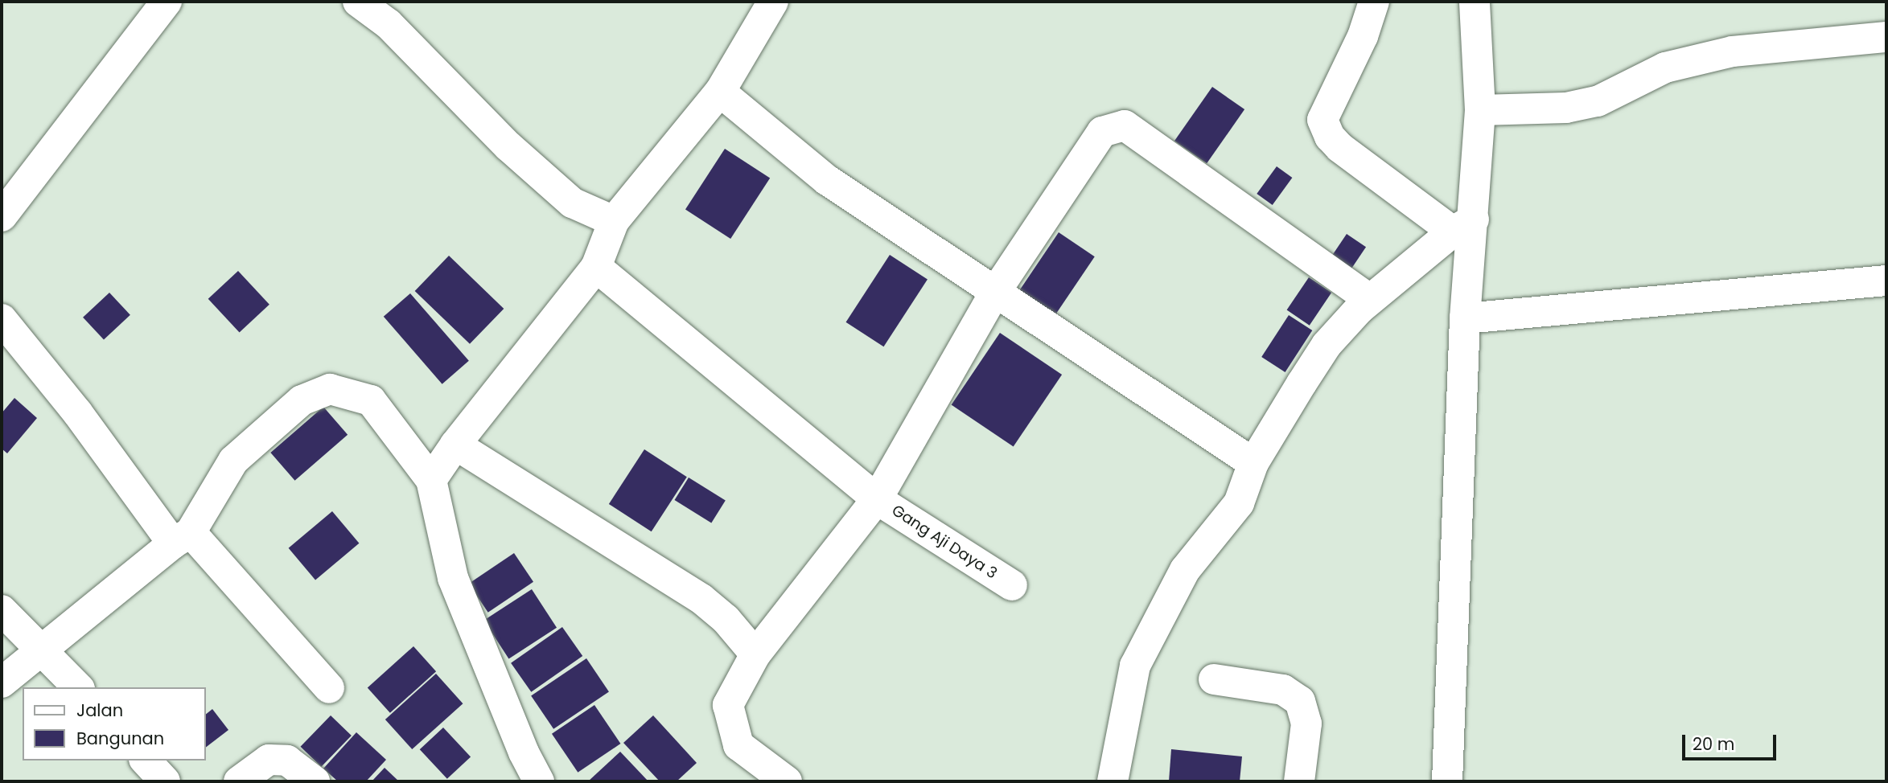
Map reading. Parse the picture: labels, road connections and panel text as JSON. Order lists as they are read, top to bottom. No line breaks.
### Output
{"streets":{"street":["Gang Aji Daya 3"]},"legend":["Jalan","Bangunan"],"scale_bar":"20 m"}
